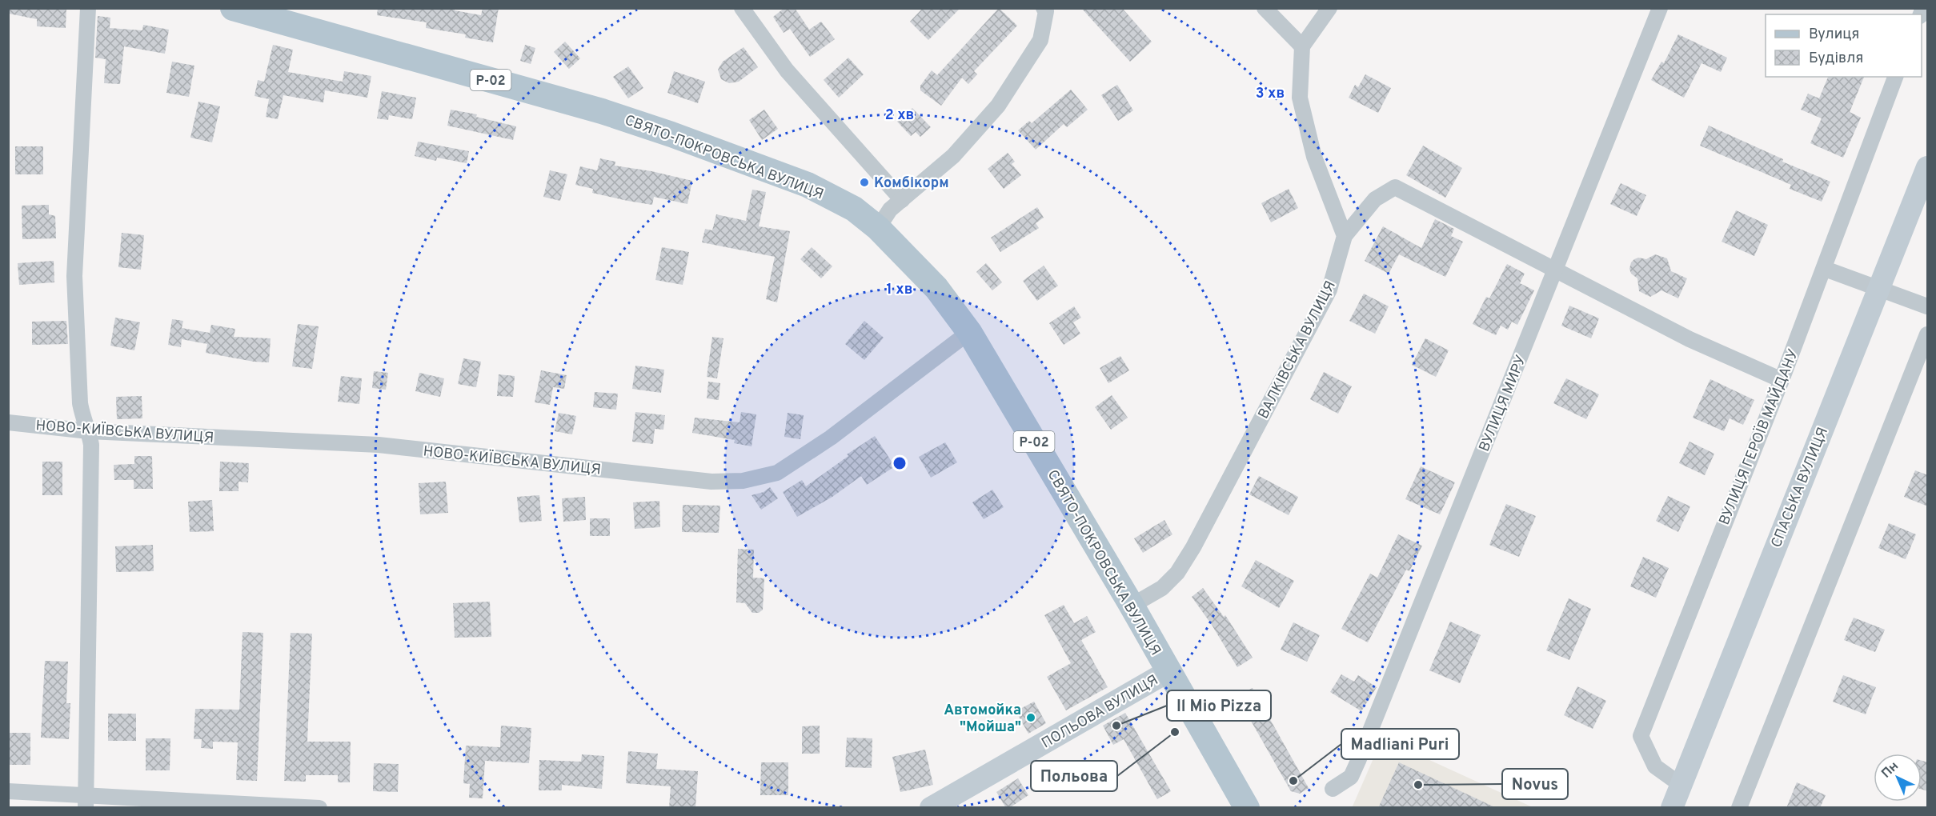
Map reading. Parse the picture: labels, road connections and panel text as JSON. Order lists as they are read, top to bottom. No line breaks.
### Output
{"streets":{"main road":["Р-02","СВЯТО-ПОКРОВСЬКА ВУЛИЦЯ"],"street":["ВАЛКІВСЬКА ВУЛИЦЯ","ВУЛИЦЯ МИРУ","НОВО-КИЇВСЬКА ВУЛИЦЯ","ВУЛИЦЯ ГЕРОЇВ МАЙДАНУ","СПАСЬКА ВУЛИЦЯ","ПОЛЬОВА ВУЛИЦЯ"]},"crossings":[["СВЯТО-ПОКРОВСЬКА ВУЛИЦЯ","ВАЛКІВСЬКА ВУЛИЦЯ"],["СВЯТО-ПОКРОВСЬКА ВУЛИЦЯ","НОВО-КИЇВСЬКА ВУЛИЦЯ"],["СВЯТО-ПОКРОВСЬКА ВУЛИЦЯ","ПОЛЬОВА ВУЛИЦЯ"],["ВУЛИЦЯ ГЕРОЇВ МАЙДАНУ","СПАСЬКА ВУЛИЦЯ"]],"places":["Комбікорм","Автомойка \"Мойша\"","Il Mio Pizza","Польова","Madliani Puri","Novus"],"legend":["Вулиця","Будівля"],"north":"top left","rings":["3 хв","2 хв","1 хв"]}
